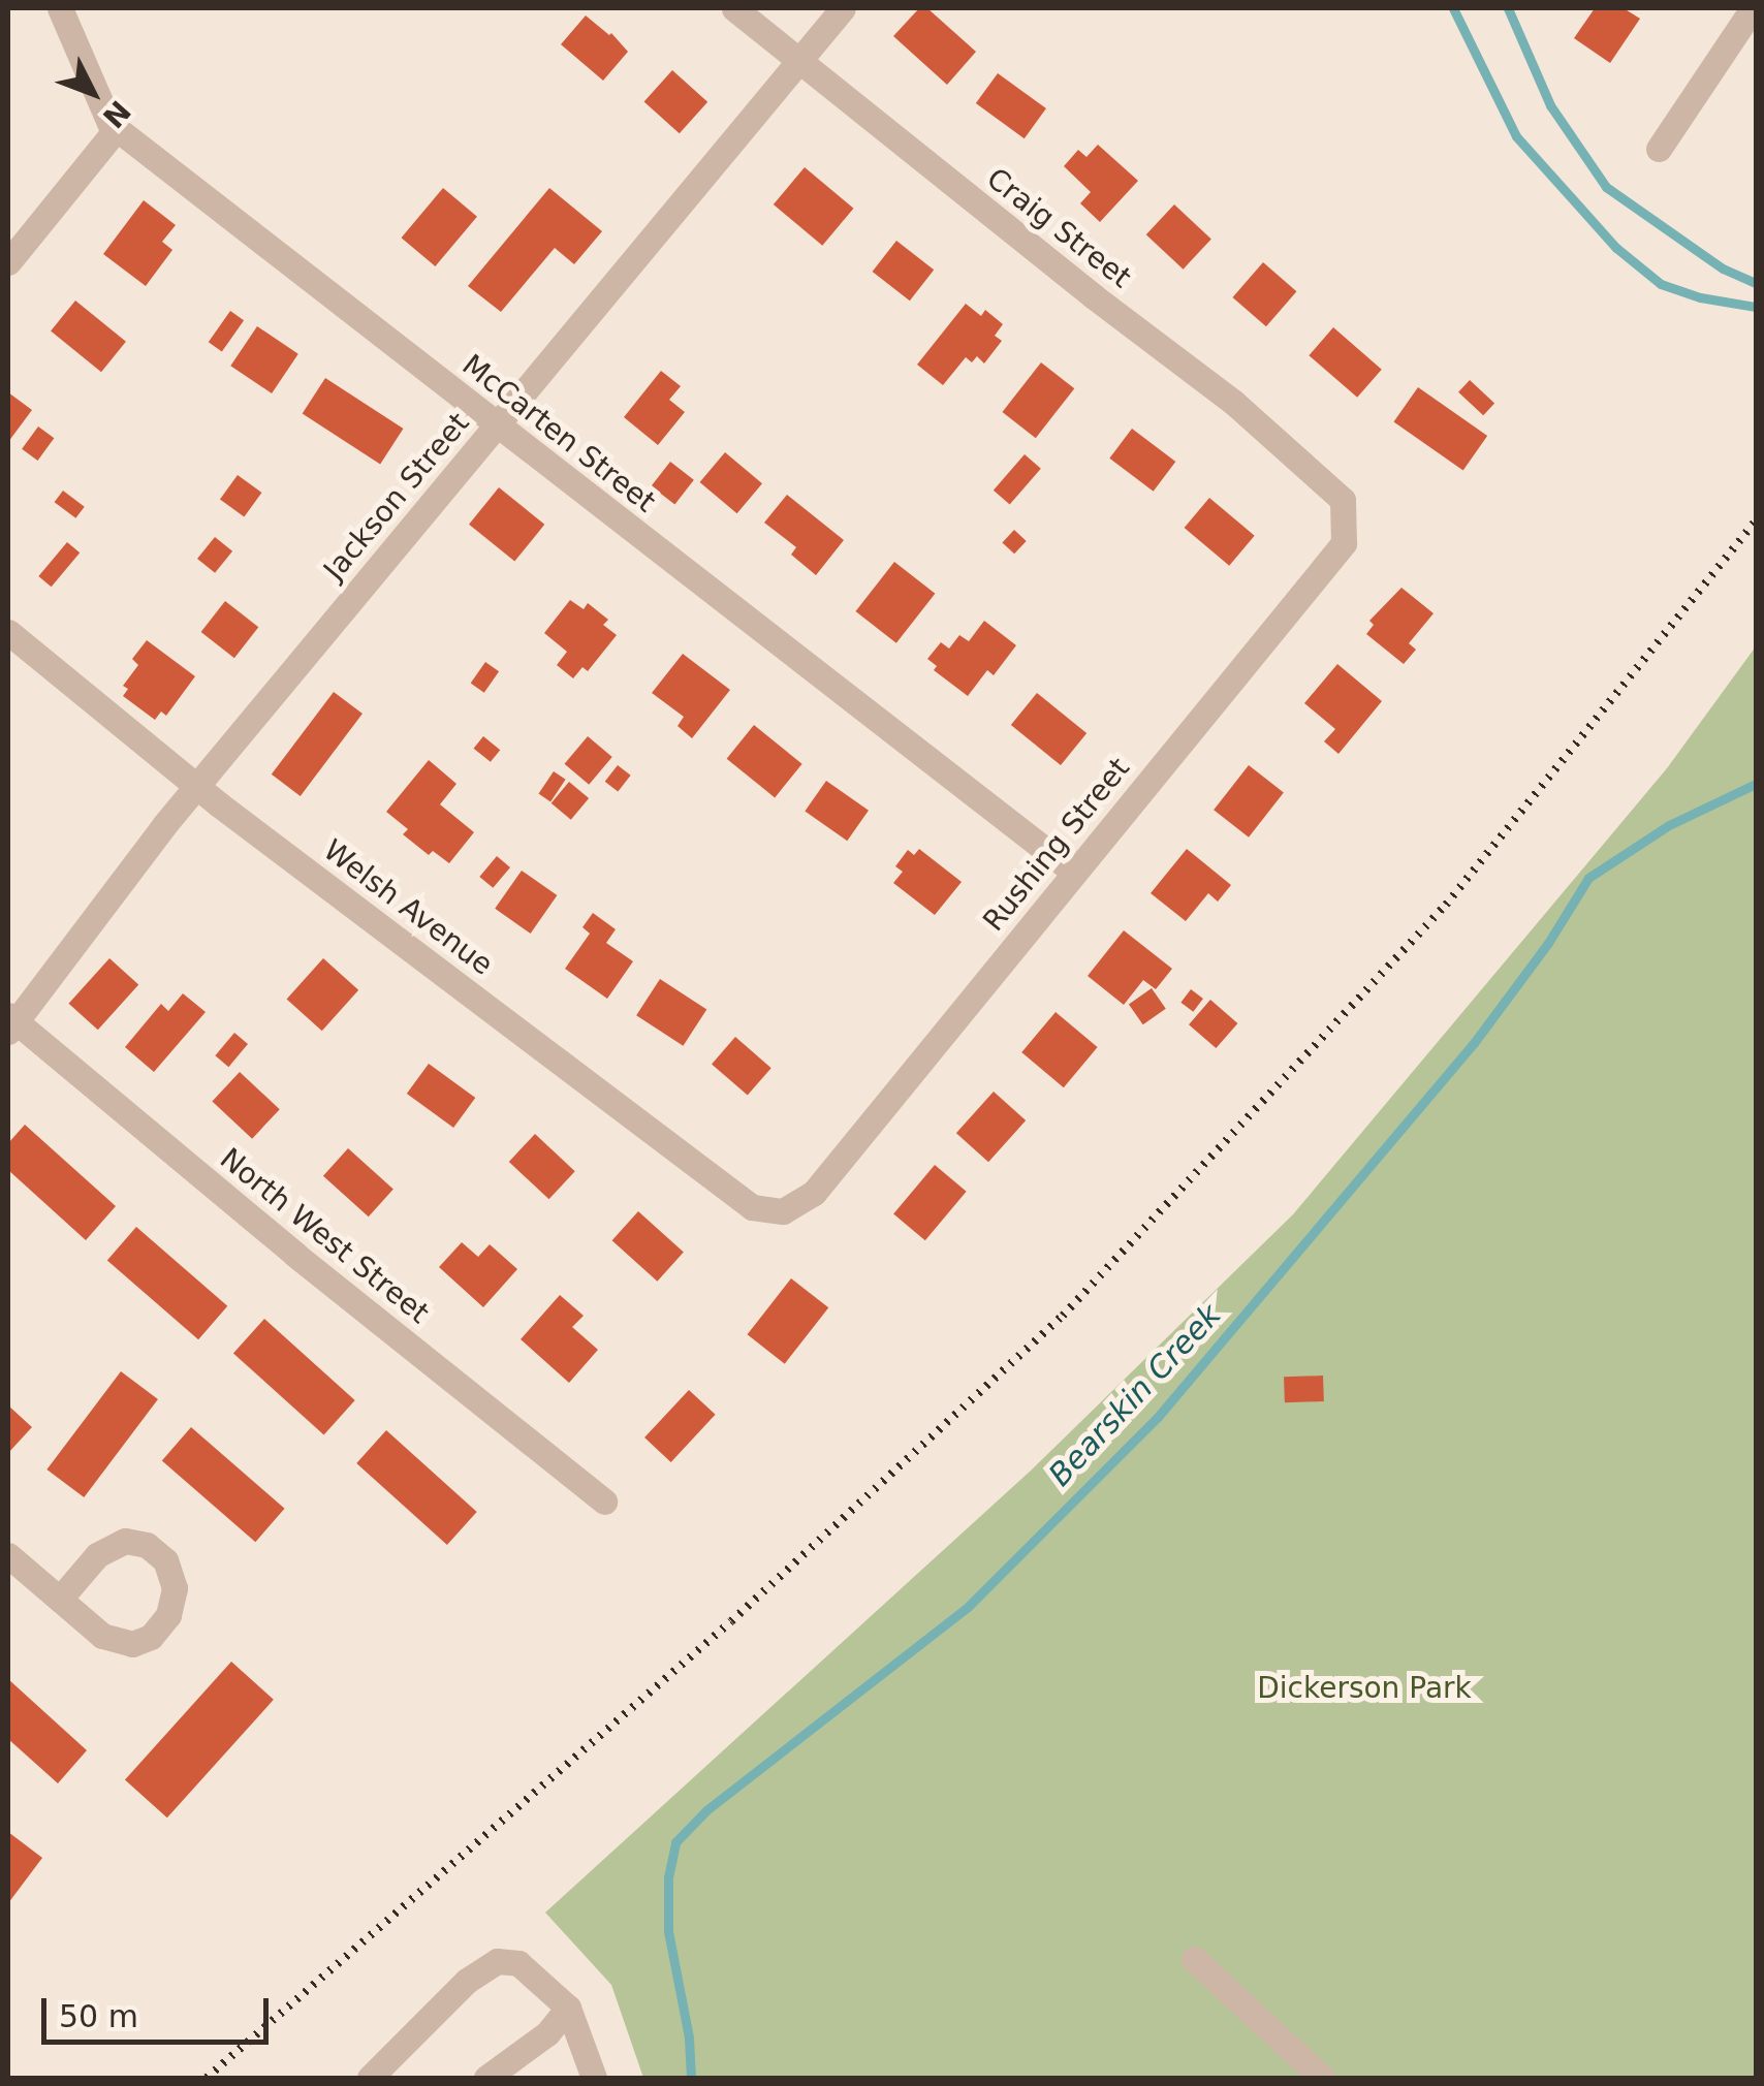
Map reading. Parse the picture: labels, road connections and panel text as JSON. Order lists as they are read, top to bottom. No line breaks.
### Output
{"streets":{"street":["Craig Street","McCarten Street","Jackson Street","Rushing Street","Welsh Avenue","North West Street"]},"crossings":[["Craig Street","Jackson Street"],["Craig Street","Rushing Street"],["McCarten Street","Jackson Street"],["McCarten Street","Rushing Street"],["Jackson Street","Welsh Avenue"],["Jackson Street","North West Street"],["Rushing Street","Welsh Avenue"]],"water":["Bearskin Creek"],"parks":["Dickerson Park"],"scale_bar":"50 m","north":"bottom right"}
